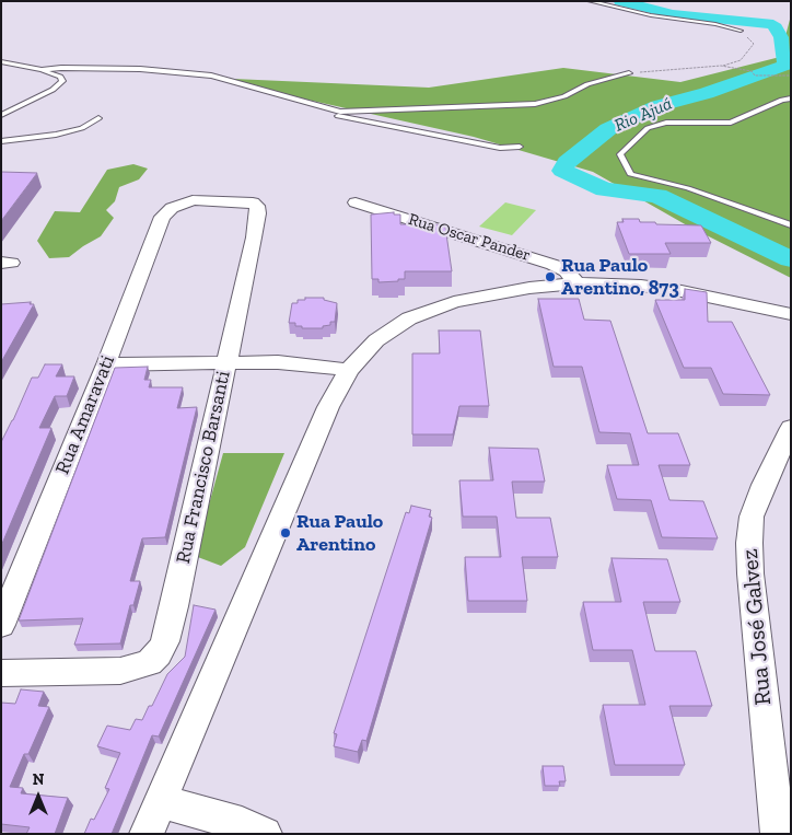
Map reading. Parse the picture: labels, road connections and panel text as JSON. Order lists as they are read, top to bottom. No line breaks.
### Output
{"streets":{"street":["Rua Oscar Pander","Rua Amaravati","Rua Francisco Barsanti","Rua José Galvez"]},"crossings":[["Rua Amaravati","Rua Francisco Barsanti"]],"water":["Rio Ajuá"],"places":["Rua Paulo Arentino, 873","Rua Paulo Arentino"],"north":"top"}
